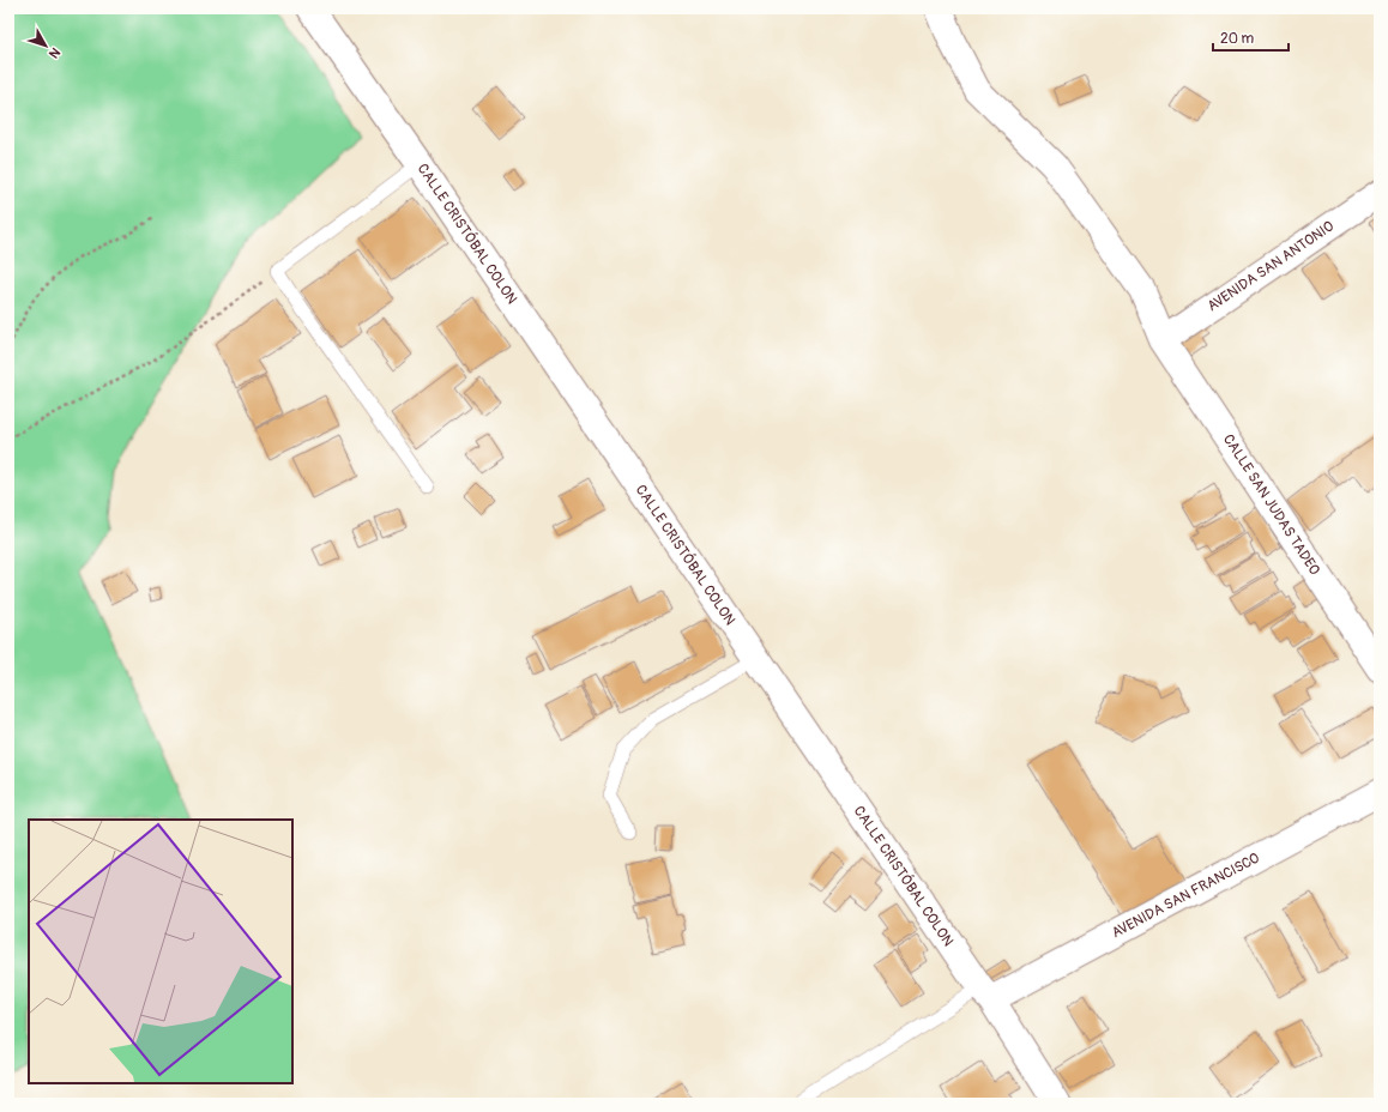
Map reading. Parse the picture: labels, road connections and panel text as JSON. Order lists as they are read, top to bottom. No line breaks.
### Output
{"streets":{"street":["CALLE CRISTÓBAL COLON","AVENIDA SAN ANTONIO","CALLE SAN JUDAS TADEO","AVENIDA SAN FRANCISCO"]},"crossings":[["CALLE CRISTÓBAL COLON","AVENIDA SAN FRANCISCO"],["AVENIDA SAN ANTONIO","CALLE SAN JUDAS TADEO"]],"scale_bar":"20 m","north":"bottom right"}
